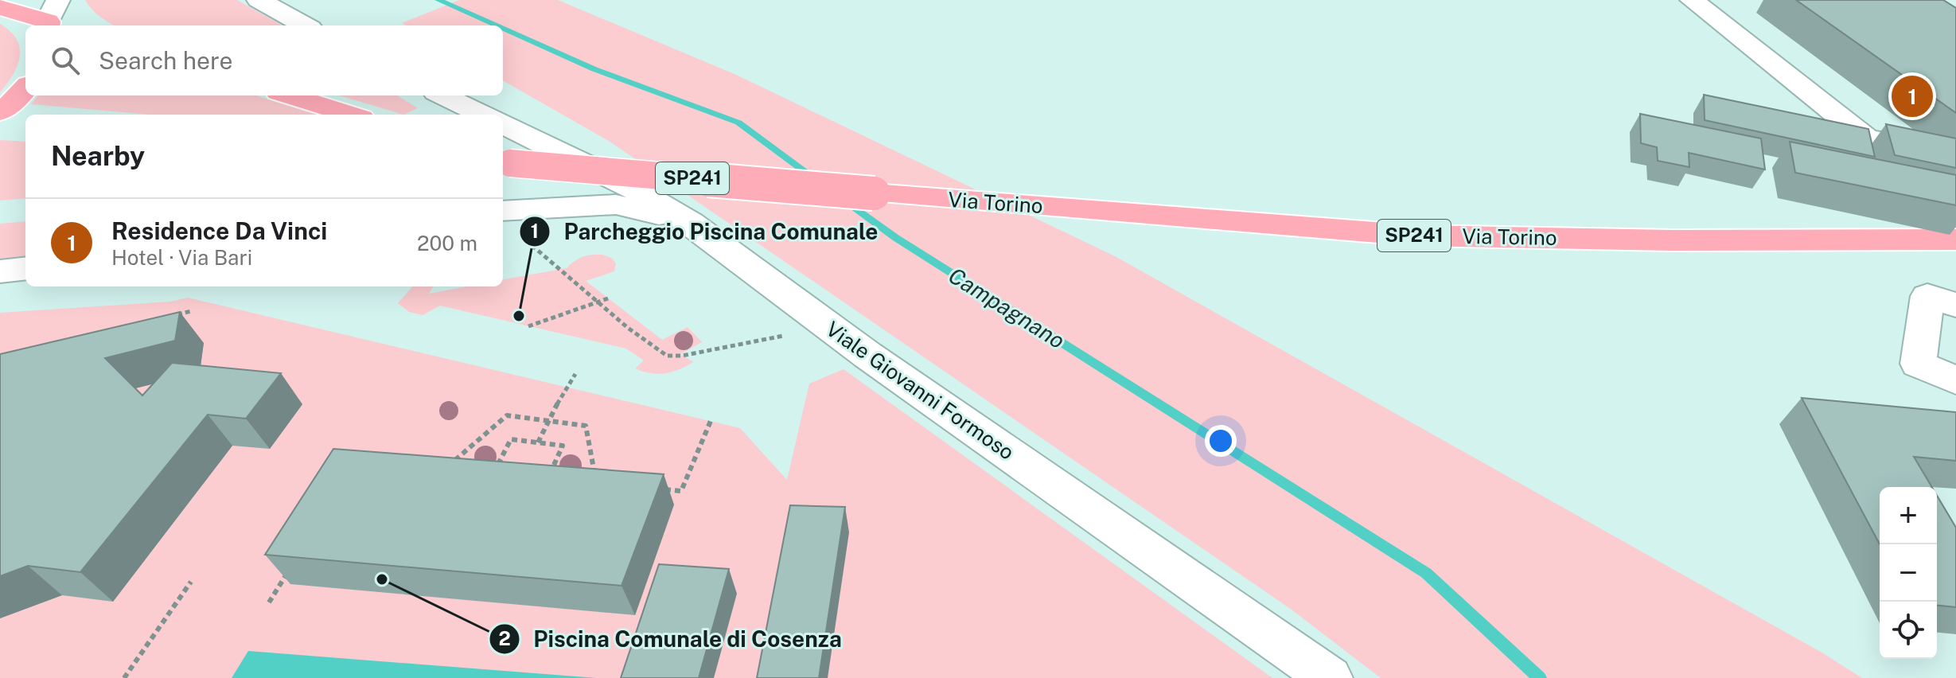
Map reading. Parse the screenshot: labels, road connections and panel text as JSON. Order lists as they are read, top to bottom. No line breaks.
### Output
{"streets":{"main road":["SP241","Via Torino"],"street":["Viale Giovanni Formoso"]},"water":["Campagnano"],"places":["Parcheggio Piscina Comunale","Piscina Comunale di Cosenza"],"page":{"search":"Search here","pins":"1","heading":"Nearby","list":[{"mark":"1","name":"Residence Da Vinci","note":"Hotel · Via Bari","value":"200 m"}],"map_buttons":["+","−"]}}
